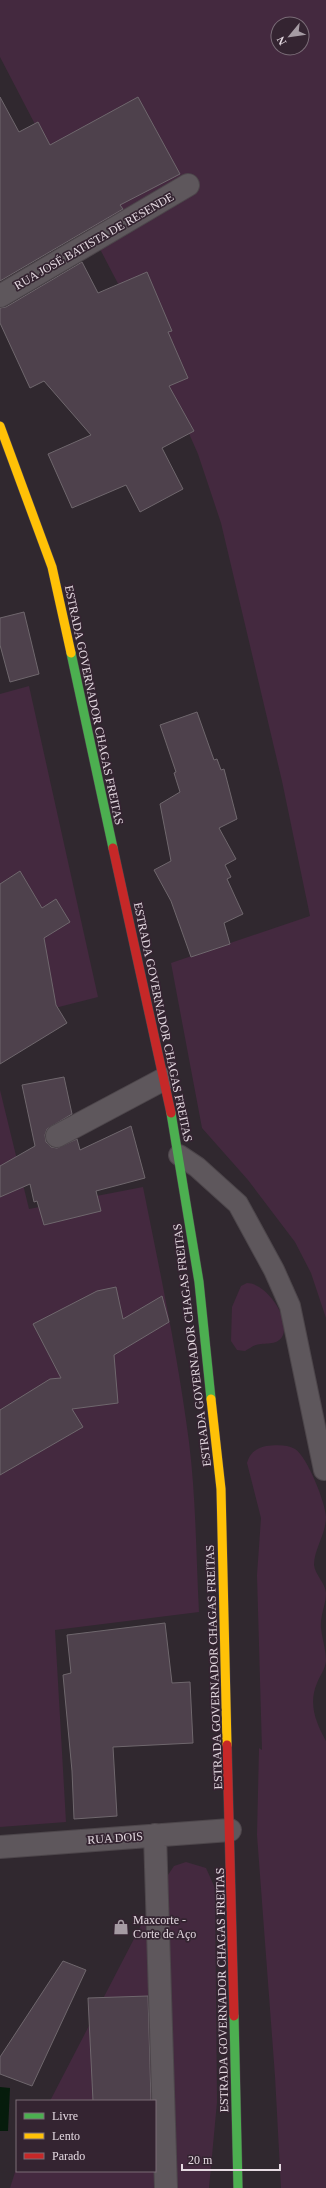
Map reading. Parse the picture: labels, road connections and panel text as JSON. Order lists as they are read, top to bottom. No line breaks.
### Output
{"streets":{"main road":["ESTRADA GOVERNADOR CHAGAS FREITAS"],"street":["RUA JOSÉ BATISTA DE RESENDE","RUA DOIS"]},"crossings":[["ESTRADA GOVERNADOR CHAGAS FREITAS","RUA DOIS"]],"places":{"shop":["Maxcorte - Corte de Aço"]},"legend":["Livre","Lento","Parado"],"scale_bar":"20 m","north":"bottom left"}
